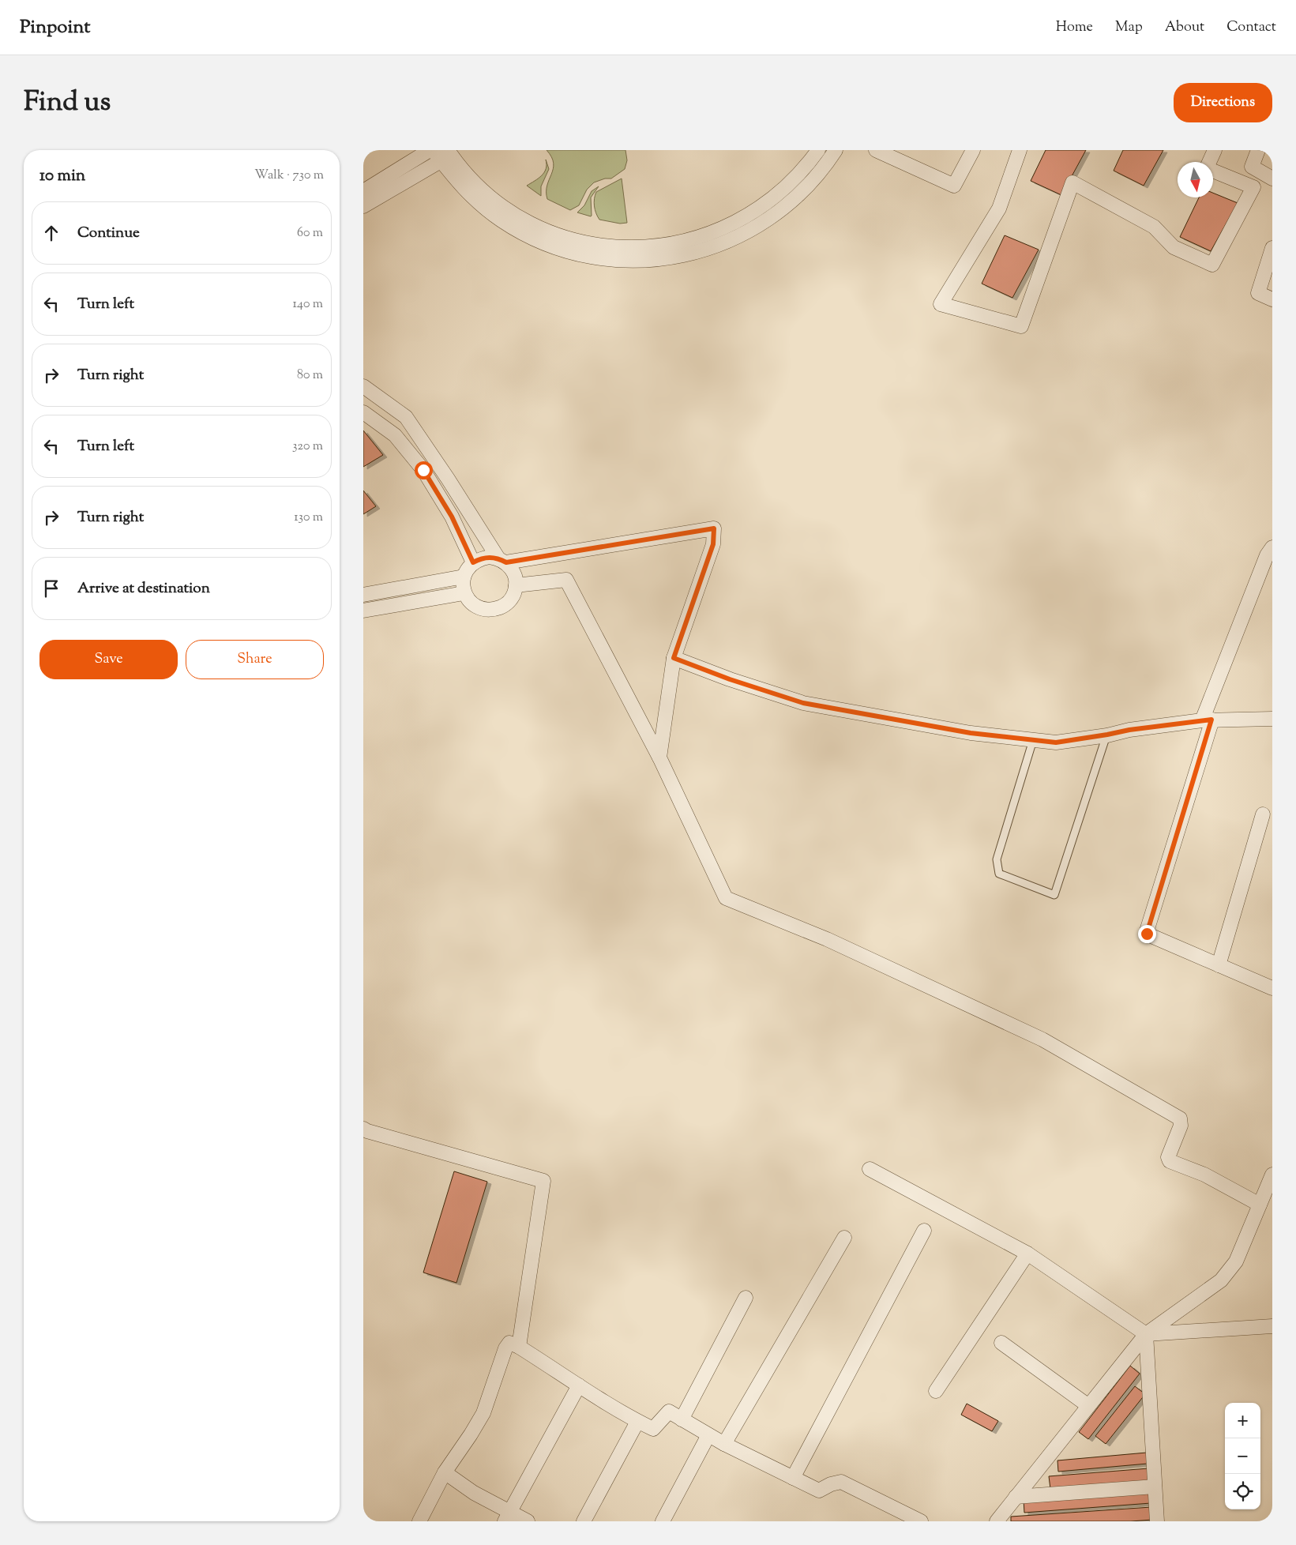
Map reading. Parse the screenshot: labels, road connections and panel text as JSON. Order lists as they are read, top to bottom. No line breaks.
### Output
{"north":"bottom","page":{"header":"Pinpoint","nav":["Home","Map","About","Contact"],"title":"Find us","buttons":["Directions",["Save","Share"]],"heading":["10 min","Walk · 730 m"],"list":[["Continue","60 m"],["Turn left","140 m"],["Turn right","80 m"],["Turn left","320 m"],["Turn right","130 m"],"Arrive at destination"],"map_buttons":["+","−"]}}
